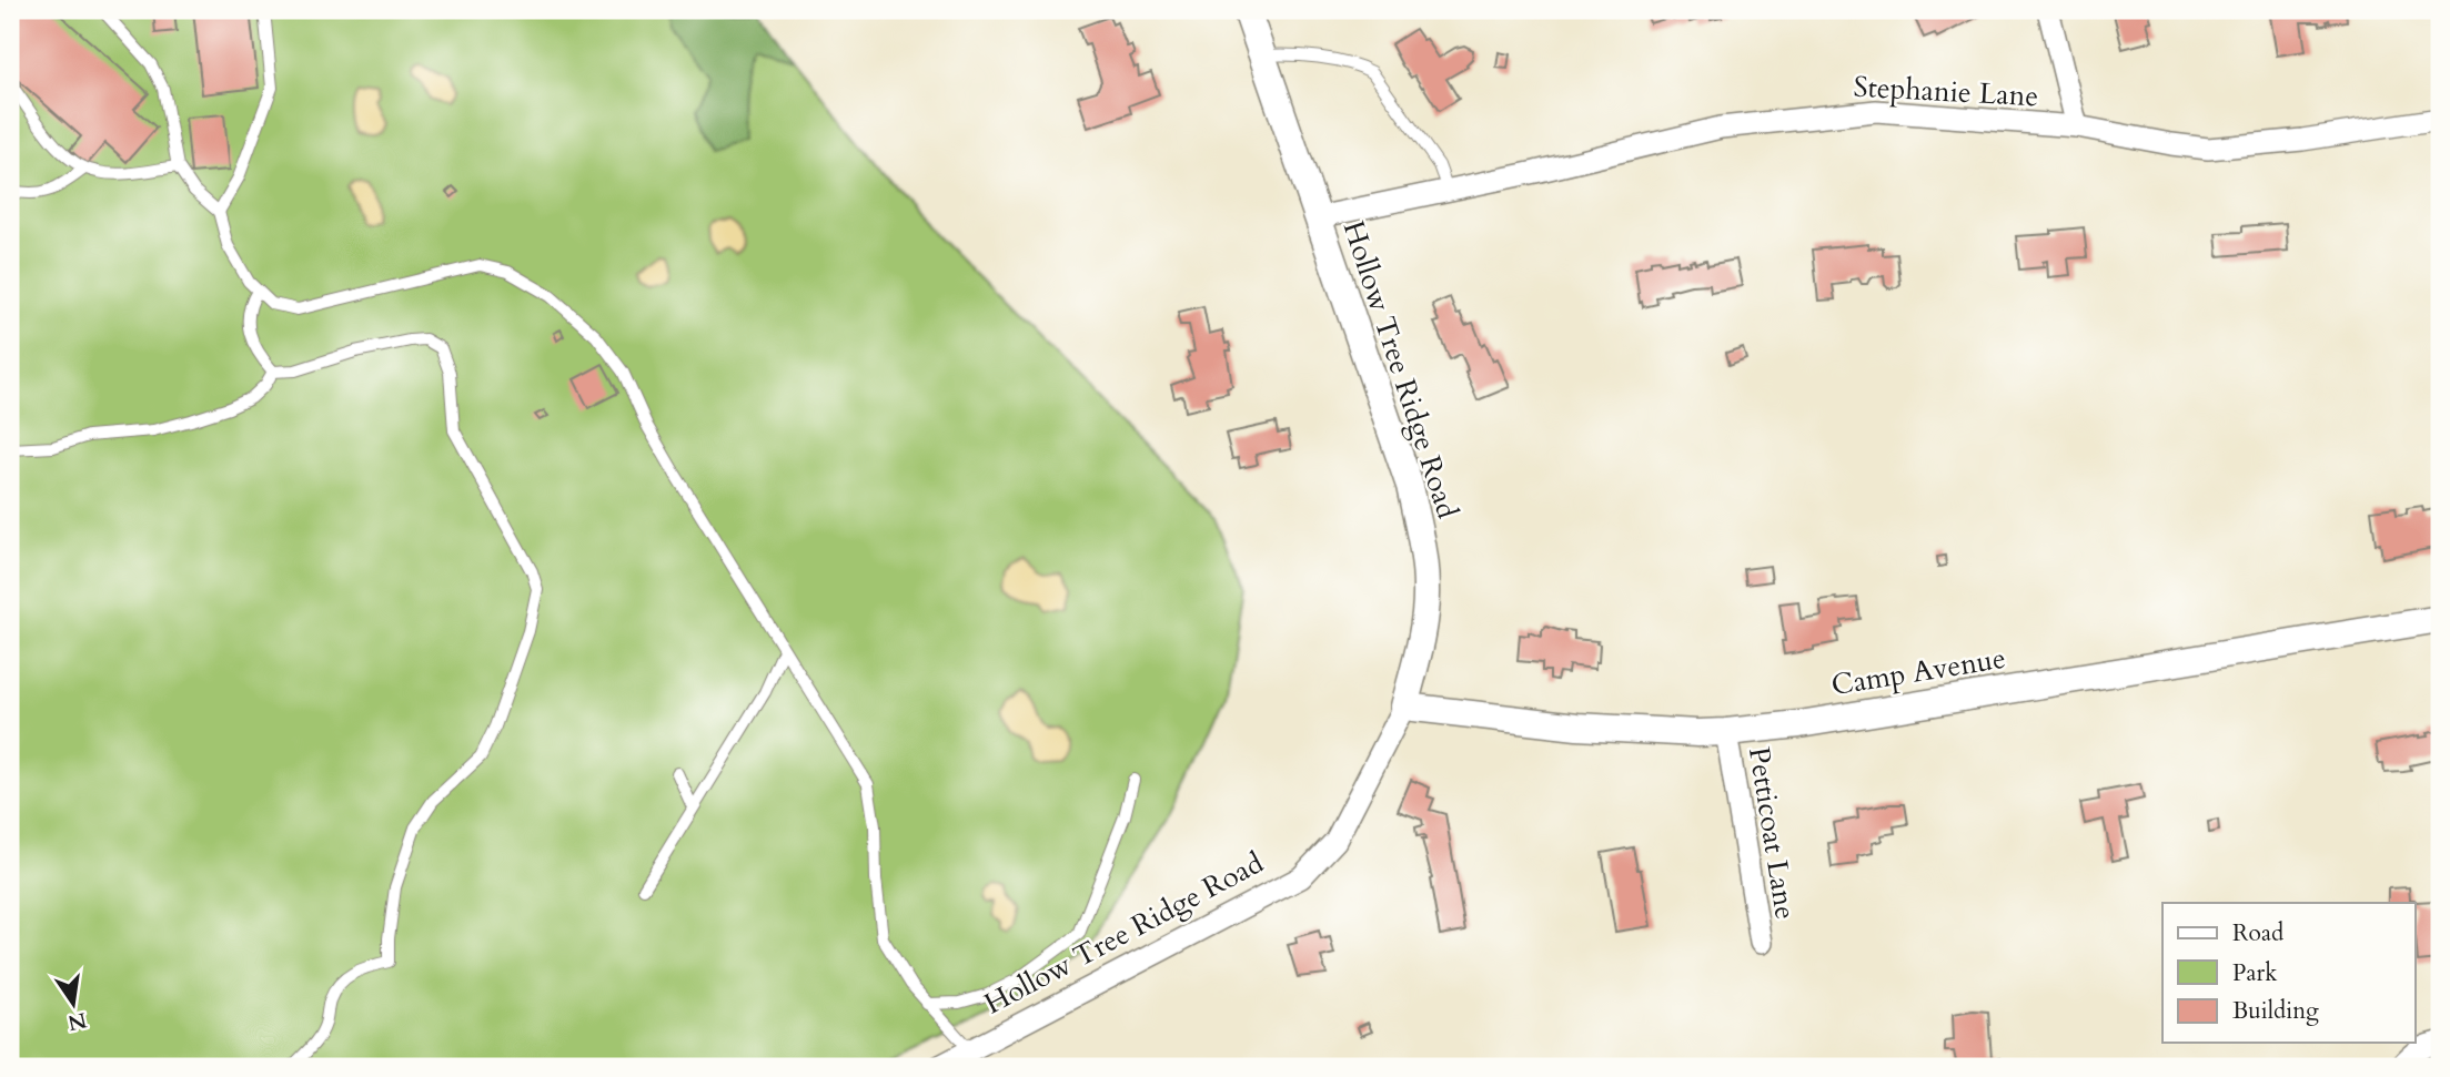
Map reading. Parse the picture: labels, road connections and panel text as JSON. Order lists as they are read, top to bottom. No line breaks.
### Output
{"streets":{"street":["Stephanie Lane","Hollow Tree Ridge Road","Camp Avenue","Petticoat Lane"]},"crossings":[["Stephanie Lane","Hollow Tree Ridge Road"],["Hollow Tree Ridge Road","Camp Avenue"],["Camp Avenue","Petticoat Lane"]],"legend":["Road","Park","Building"],"north":"bottom"}
